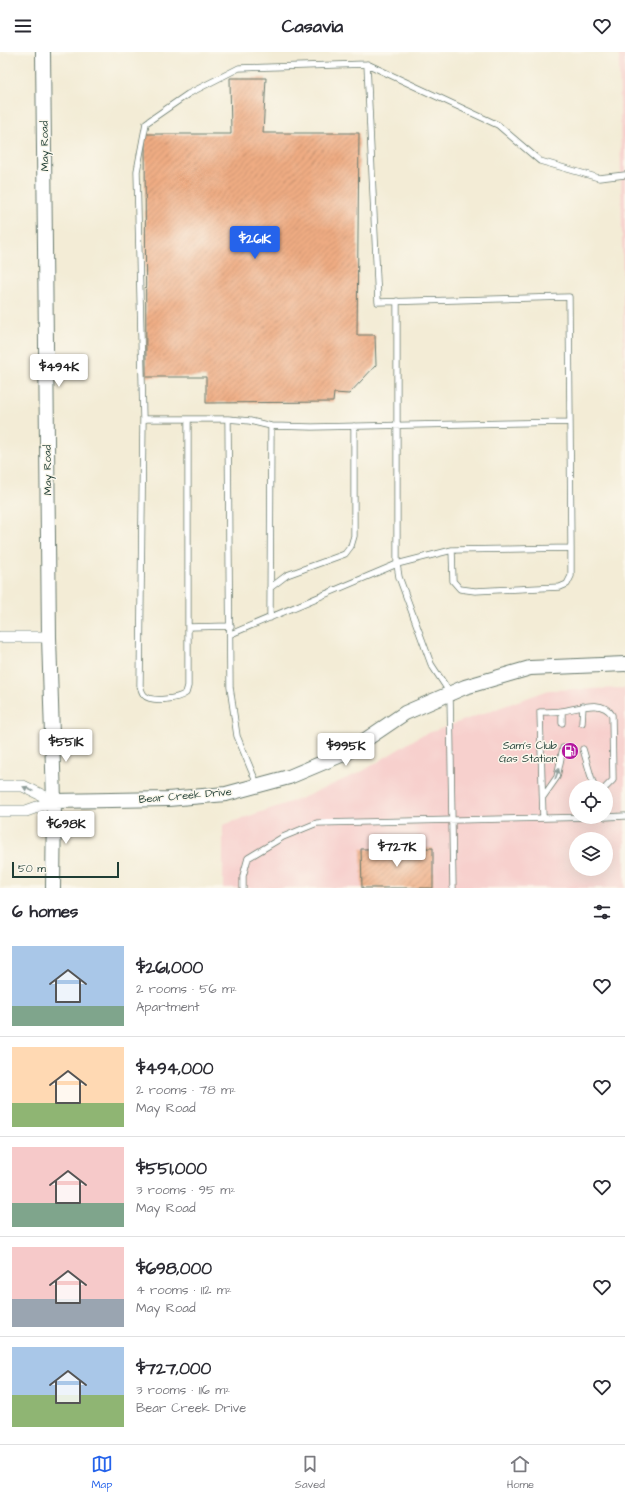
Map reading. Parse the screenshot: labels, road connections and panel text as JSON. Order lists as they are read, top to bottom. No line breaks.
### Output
{"streets":{"street":["May Road","Bear Creek Drive"]},"crossings":[["May Road","Bear Creek Drive"]],"places":{"fuel station":["Sam's Club Gas Station"]},"scale_bar":"50 m","page":{"header":"Casavia","price":["$261K","$494K","$551K","$995K","$698K","$727K"],"scale":"50 m","heading":"6 homes","list":[{"name":"$261,000","note":"2 rooms · 56 m² · Apartment"},{"name":"$494,000","note":"2 rooms · 78 m² · May Road"},{"name":"$551,000","note":"3 rooms · 95 m² · May Road"},{"name":"$698,000","note":"4 rooms · 112 m² · May Road"},{"name":"$727,000","note":"3 rooms · 116 m² · Bear Creek Drive"}],"tabs":["Map","Saved","Home"]}}
